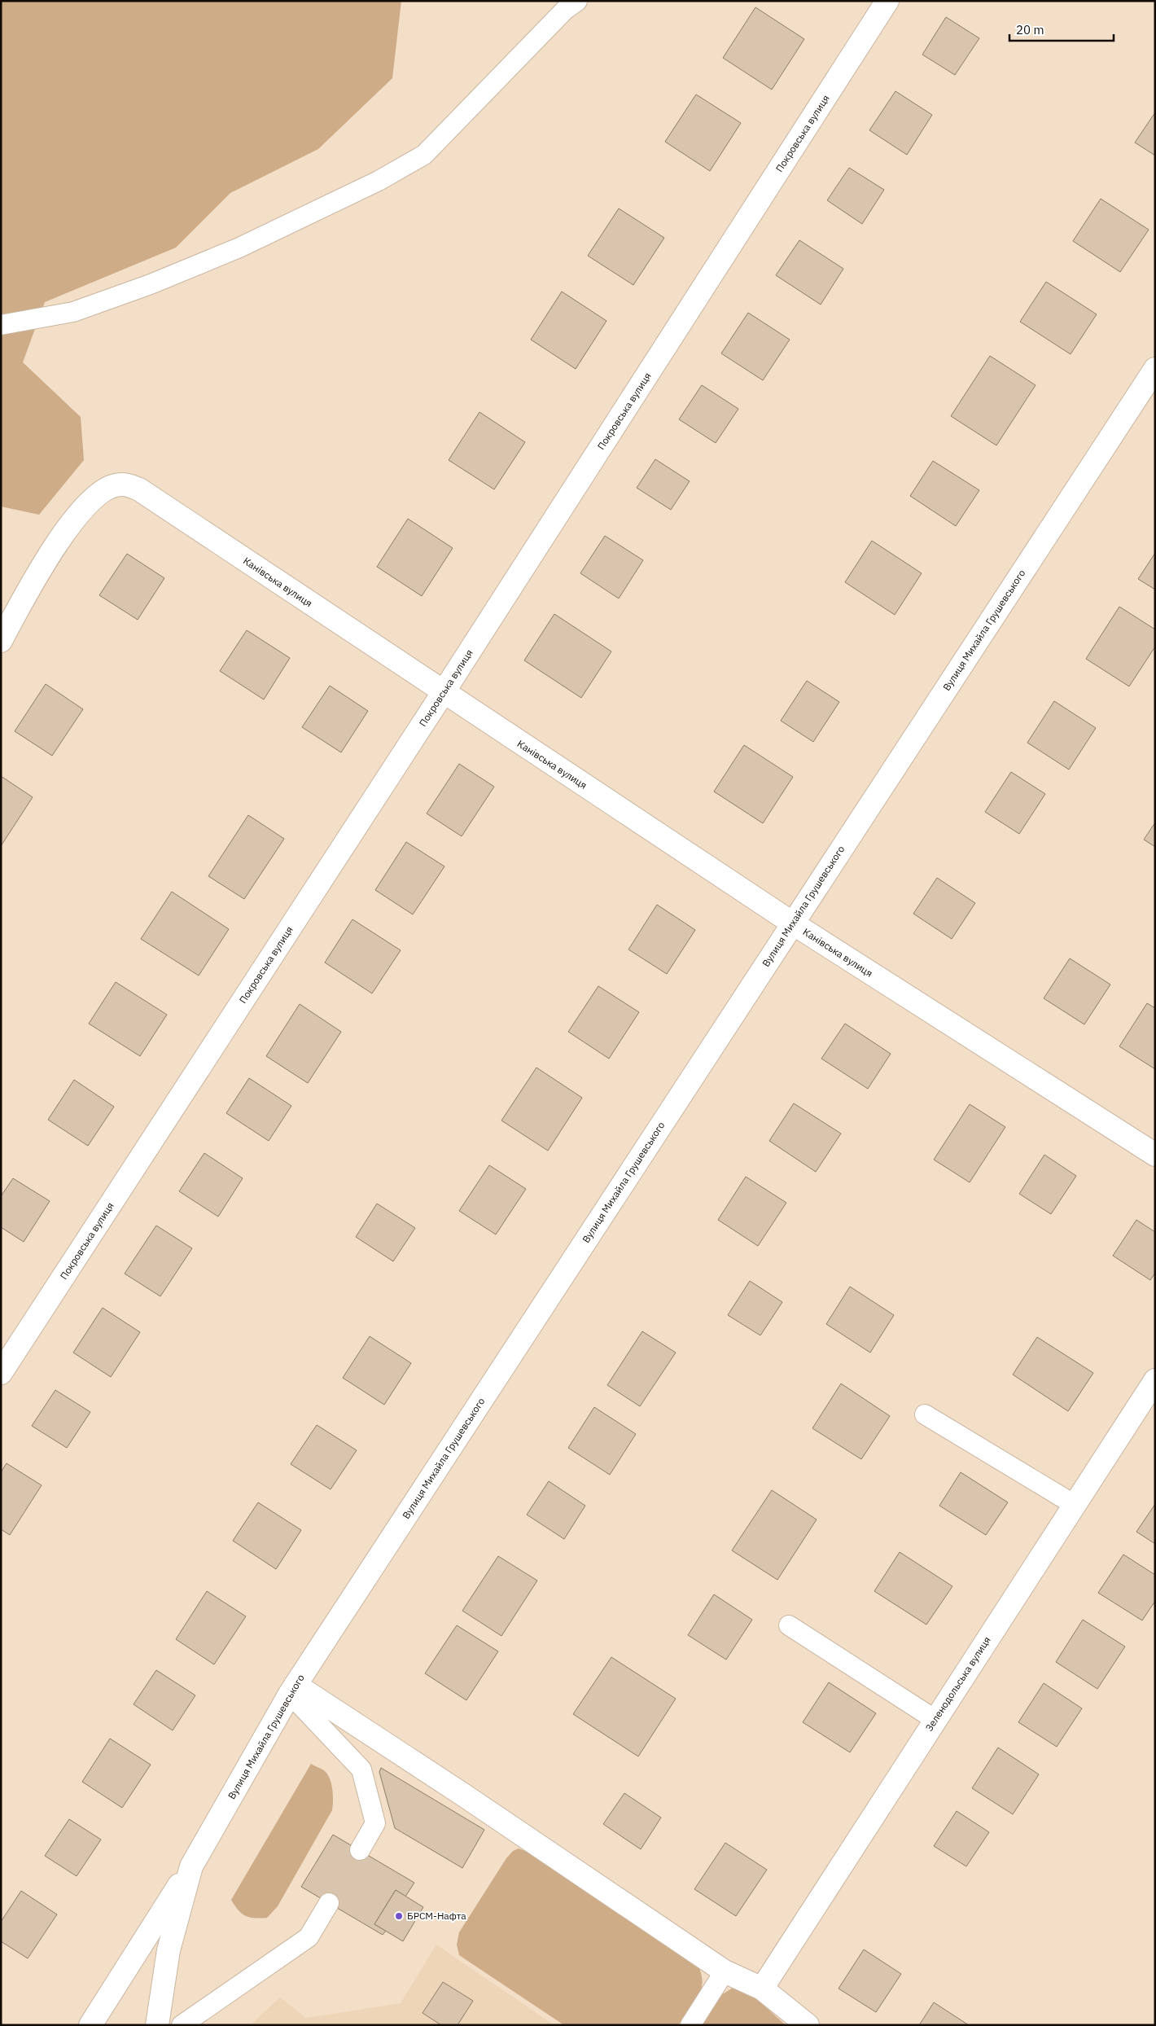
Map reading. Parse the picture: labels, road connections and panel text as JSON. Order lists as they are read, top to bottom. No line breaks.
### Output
{"streets":{"street":["Покровська вулиця","Канівська вулиця","Вулиця Михайла Грушевського","Зеленодольська вулиця"]},"crossings":[["Покровська вулиця","Канівська вулиця"],["Канівська вулиця","Вулиця Михайла Грушевського"]],"places":["БРСМ-Нафта"],"scale_bar":"20 m"}
